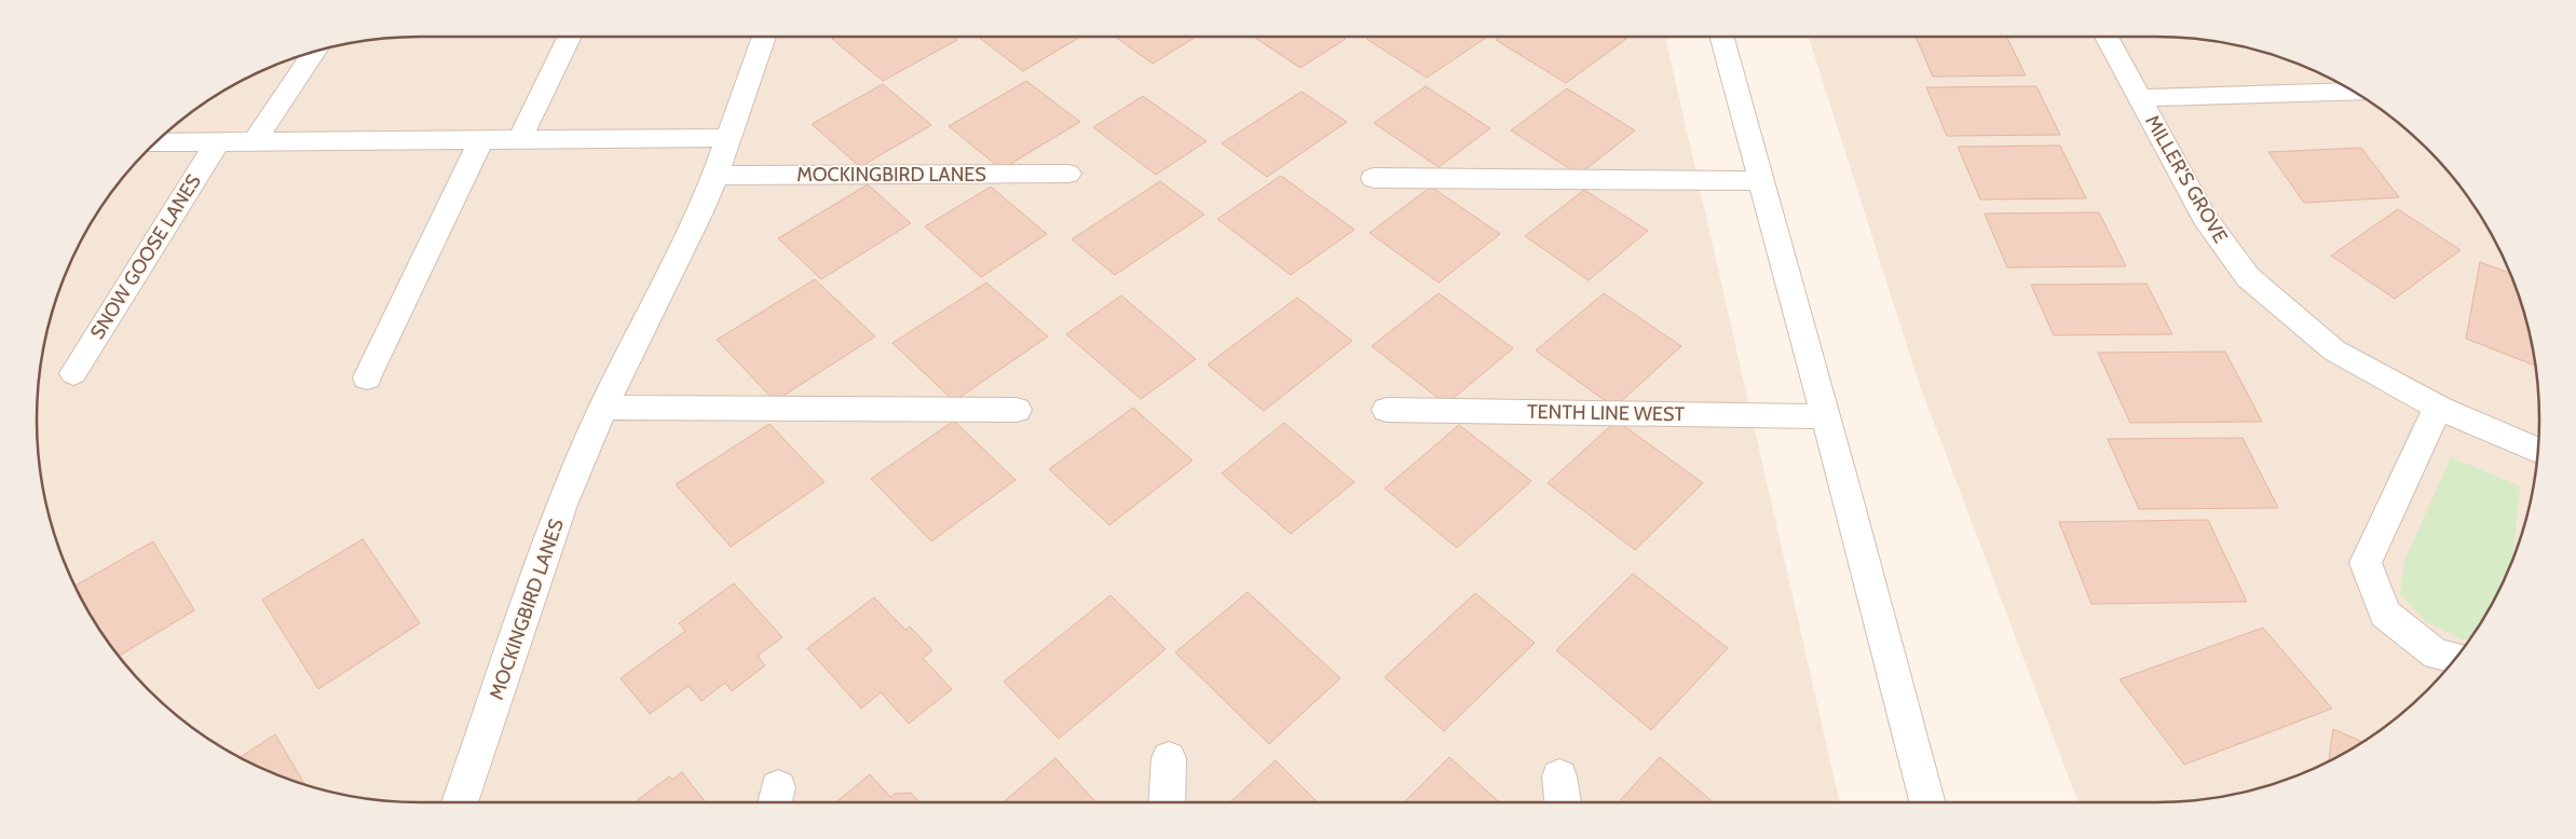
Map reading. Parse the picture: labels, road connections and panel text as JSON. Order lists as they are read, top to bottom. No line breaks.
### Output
{"streets":{"street":["MOCKINGBIRD LANES","MILLER'S GROVE","SNOW GOOSE LANES","TENTH LINE WEST"]}}
